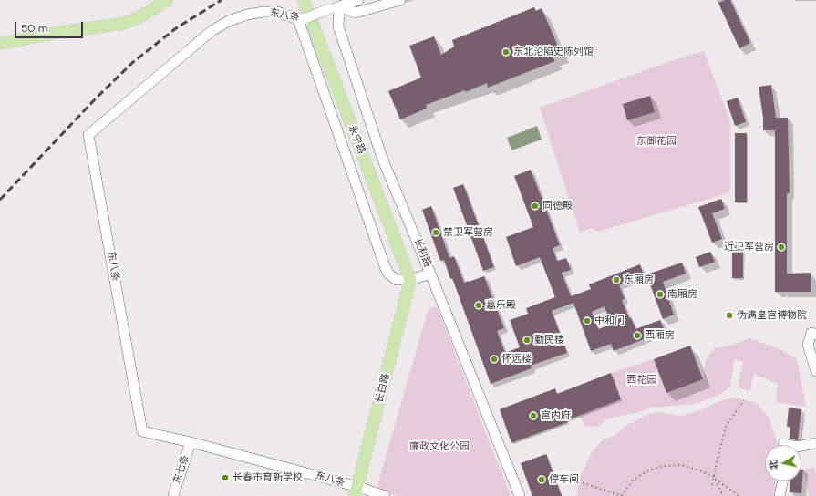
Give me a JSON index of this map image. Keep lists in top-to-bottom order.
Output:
{
  "streets": {
    "main road": ["永宁路", "长白路"],
    "street": ["东八条", "长利路", "东七条"]
  },
  "crossings": [
    ["东八条", "长利路"],
    ["东八条", "长白路"],
    ["东八条", "东七条"],
    ["永宁路", "长白路"]
  ],
  "parks": ["东御花园", "西花园", "廉政文化公园"],
  "places": [
    "东北沦陷史陈列馆",
    "同德殿",
    "禁卫军营房",
    "近卫军营房",
    "东厢房",
    "南厢房",
    "嘉乐殿",
    "伪满皇宫博物院",
    "中和门",
    "西厢房",
    "勤民楼",
    "怀远楼",
    "宫内府",
    "长春市育新学校",
    "停车间"
  ],
  "scale_bar": "50 m",
  "north": "left"
}
